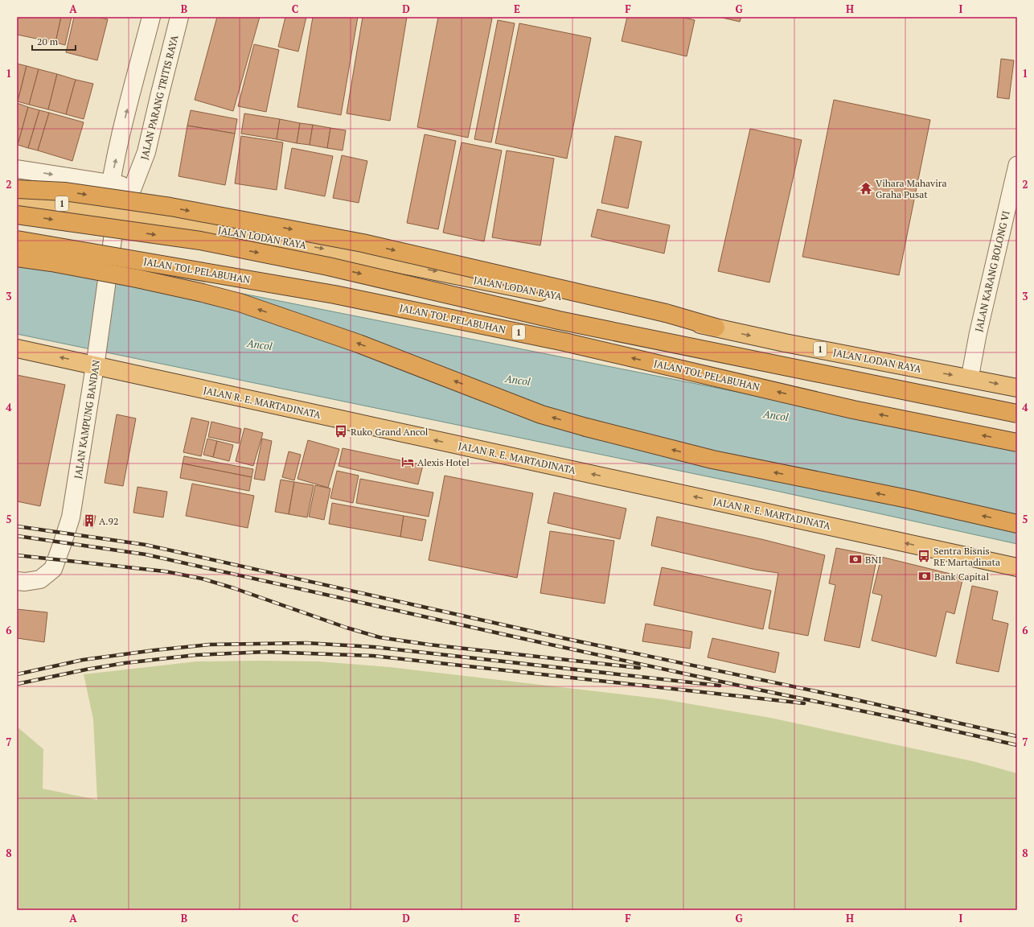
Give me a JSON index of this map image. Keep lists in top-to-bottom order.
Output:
{
  "streets": {
    "highway": [
      "1",
      "JALAN LODAN RAYA",
      "JALAN TOL PELABUHAN",
      "JALAN R. E. MARTADINATA"
    ],
    "street": ["JALAN PARANG TRITIS RAYA", "JALAN KARANG BOLONG VI", "JALAN KAMPUNG BANDAN"]
  },
  "crossings": [
    ["JALAN PARANG TRITIS RAYA", "JALAN LODAN RAYA"],
    ["JALAN PARANG TRITIS RAYA", "JALAN KAMPUNG BANDAN"],
    ["JALAN LODAN RAYA", "JALAN KARANG BOLONG VI"],
    ["JALAN LODAN RAYA", "JALAN KAMPUNG BANDAN"],
    ["JALAN R. E. MARTADINATA", "JALAN KAMPUNG BANDAN"]
  ],
  "water": ["Ancol"],
  "places": {
    "temple": ["Vihara Mahavira Graha Pusat"],
    "bus stop": ["Ruko Grand Ancol", "Sentra Bisnis RE Martadinata"],
    "hotel": ["Alexis Hotel"],
    "building": ["A.92"],
    "bank": ["BNI", "Bank Capital"]
  },
  "scale_bar": "20 m",
  "grid": {
    "columns": [
      "A",
      "B",
      "C",
      "D",
      "E",
      "F",
      "G",
      "H",
      "I"
    ],
    "rows": [
      "1",
      "2",
      "3",
      "4",
      "5",
      "6",
      "7",
      "8"
    ]
  }
}
